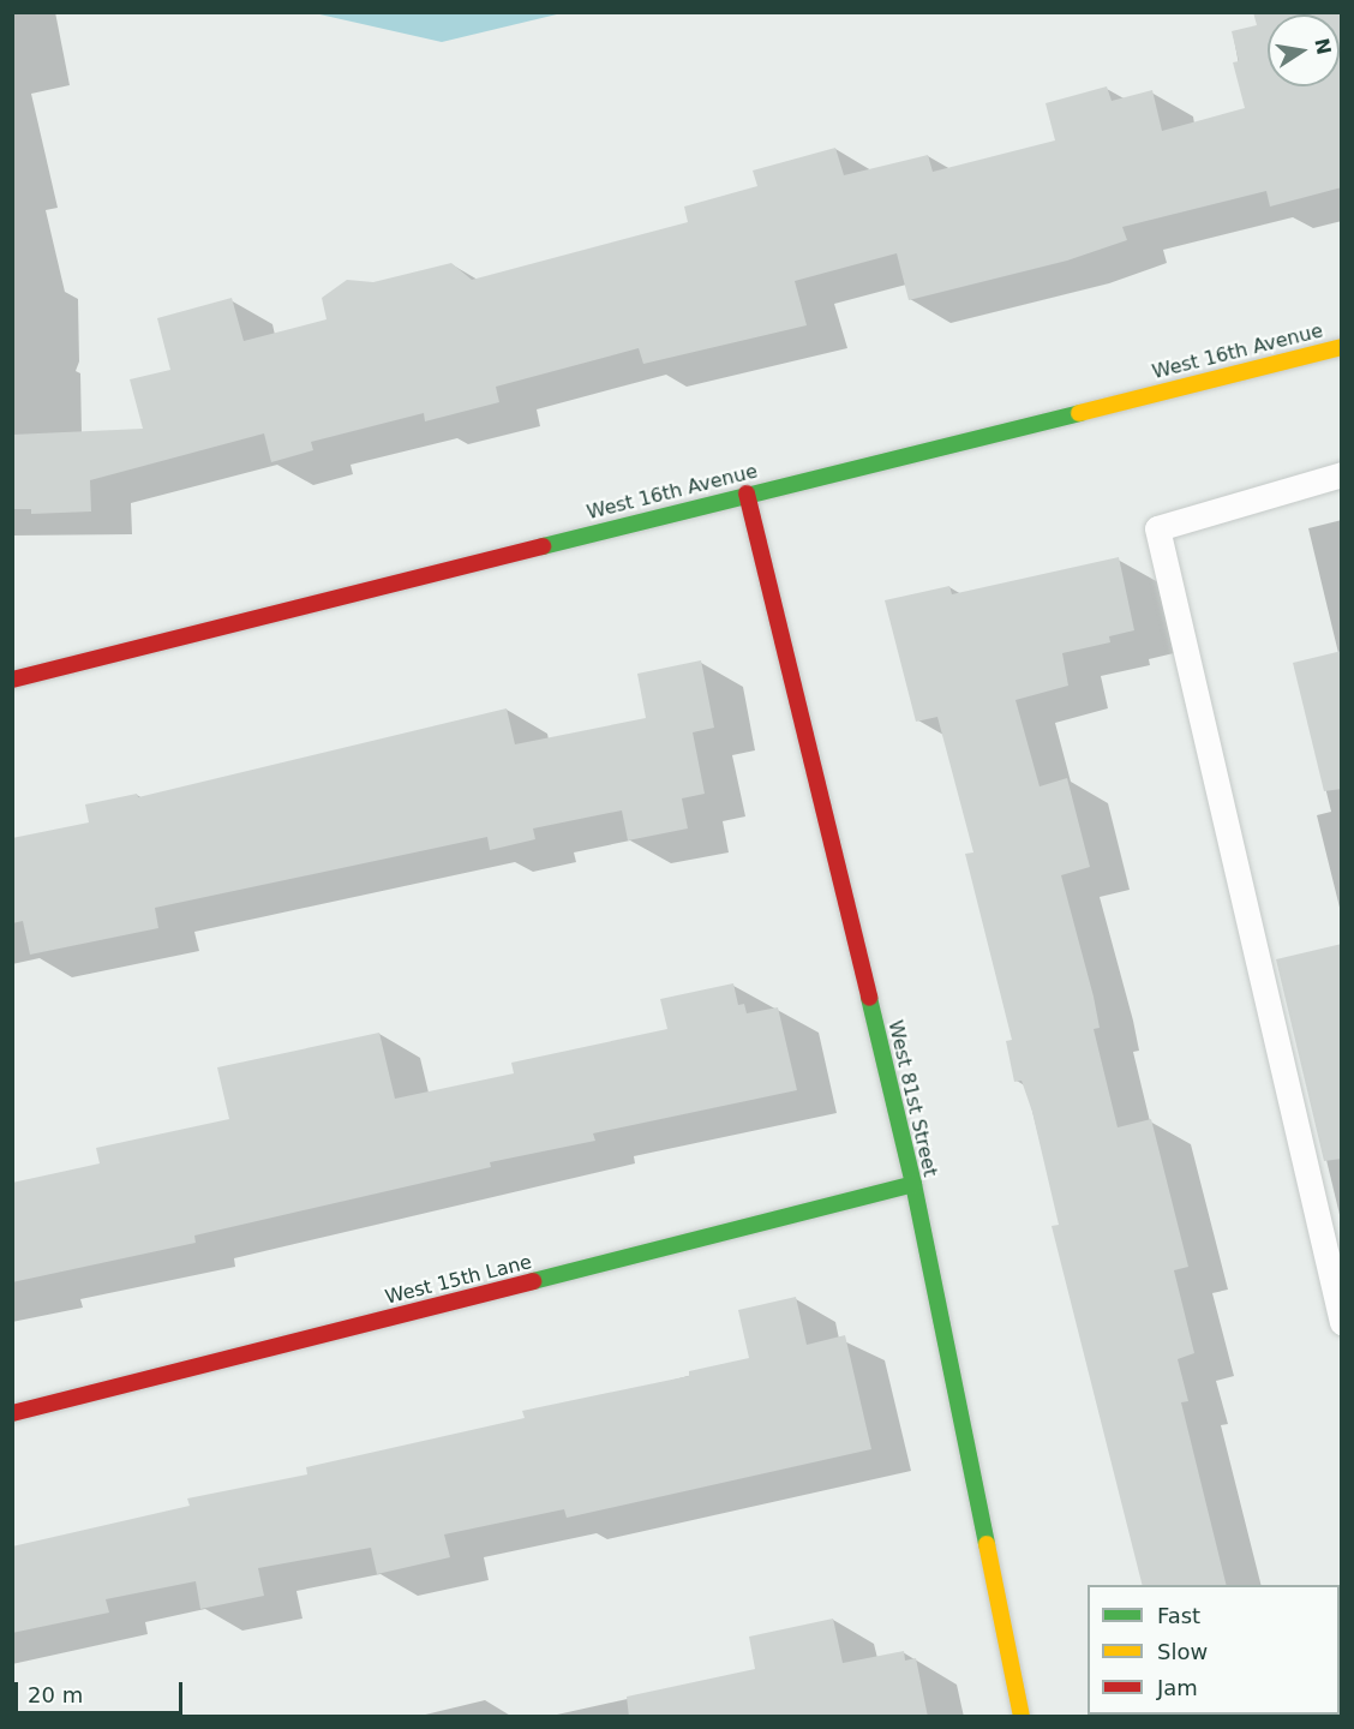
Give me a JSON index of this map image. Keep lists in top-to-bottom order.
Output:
{
  "streets": {
    "street": ["West 16th Avenue", "West 81st Street", "West 15th Lane"]
  },
  "crossings": [
    ["West 16th Avenue", "West 81st Street"],
    ["West 81st Street", "West 15th Lane"]
  ],
  "legend": ["Fast", "Slow", "Jam"],
  "scale_bar": "20 m",
  "north": "right"
}
